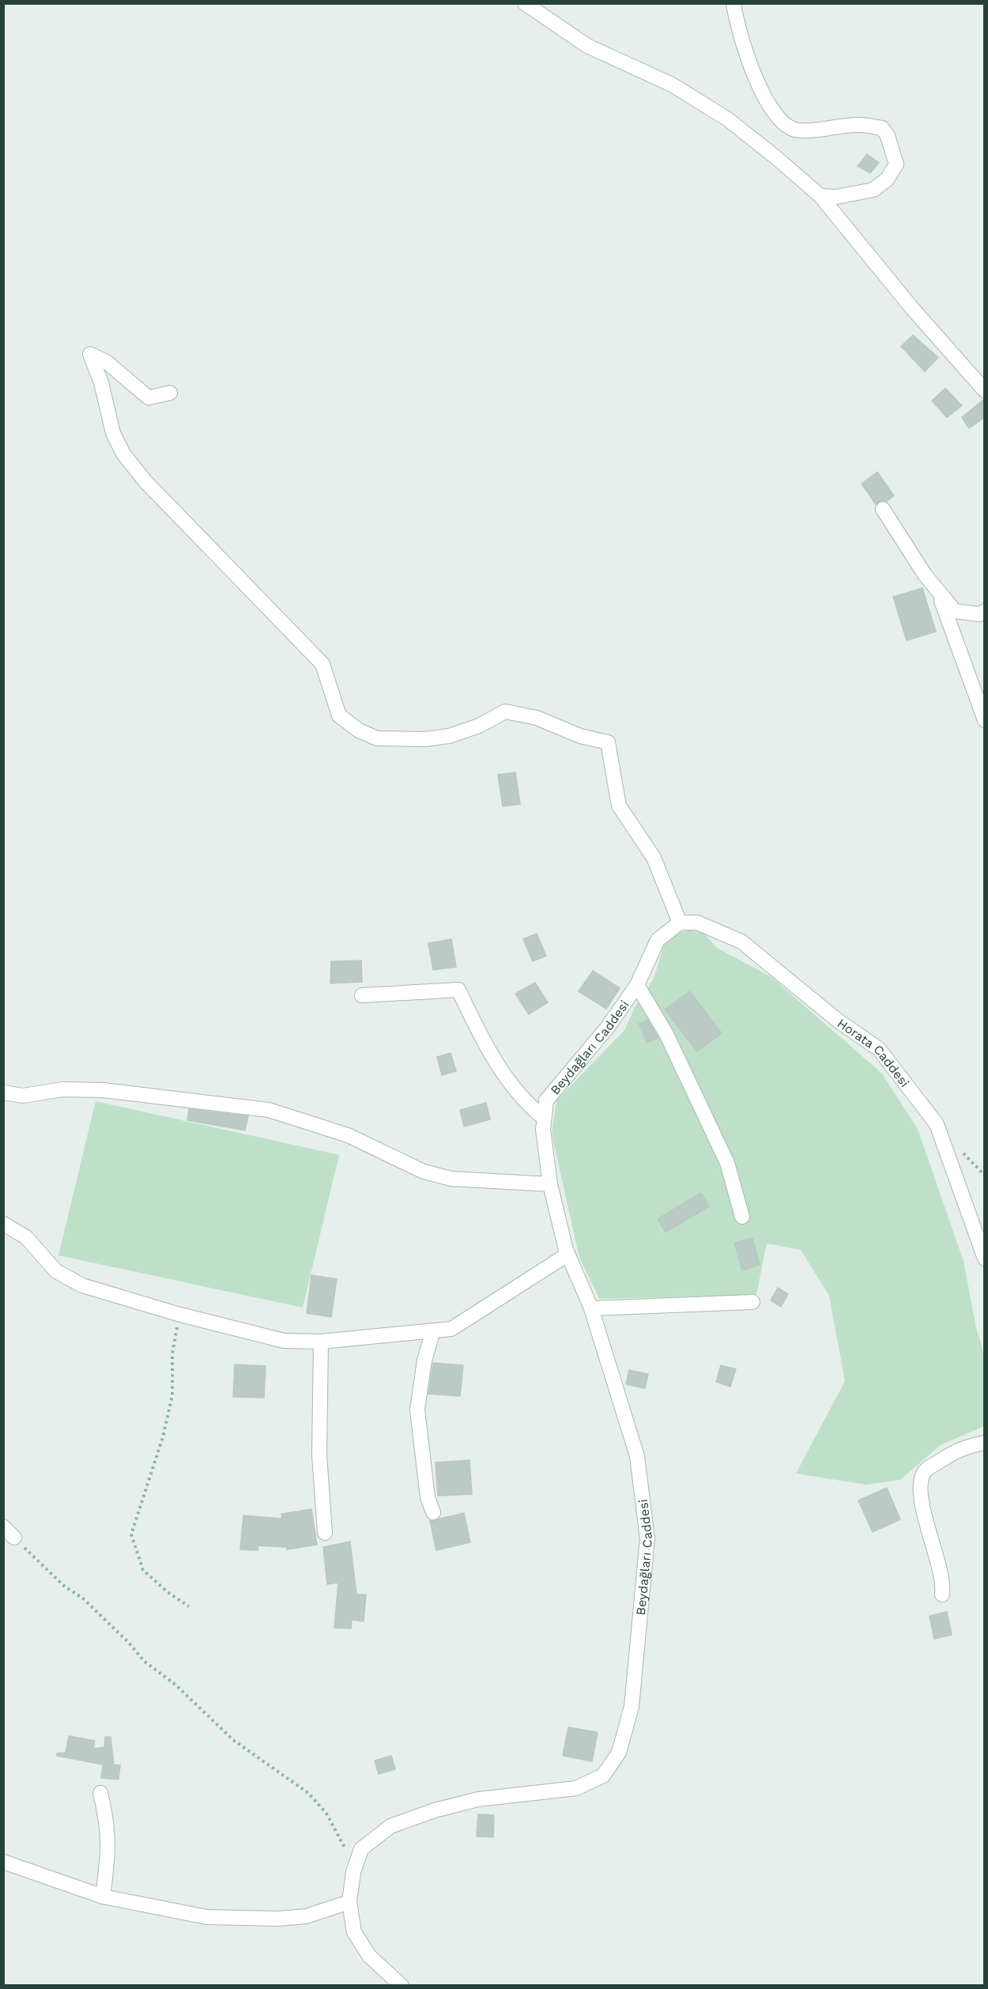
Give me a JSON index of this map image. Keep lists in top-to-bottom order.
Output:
{
  "streets": {
    "street": ["Beydağları Caddesi", "Horata Caddesi"]
  },
  "crossings": [
    ["Beydağları Caddesi", "Horata Caddesi"]
  ]
}
